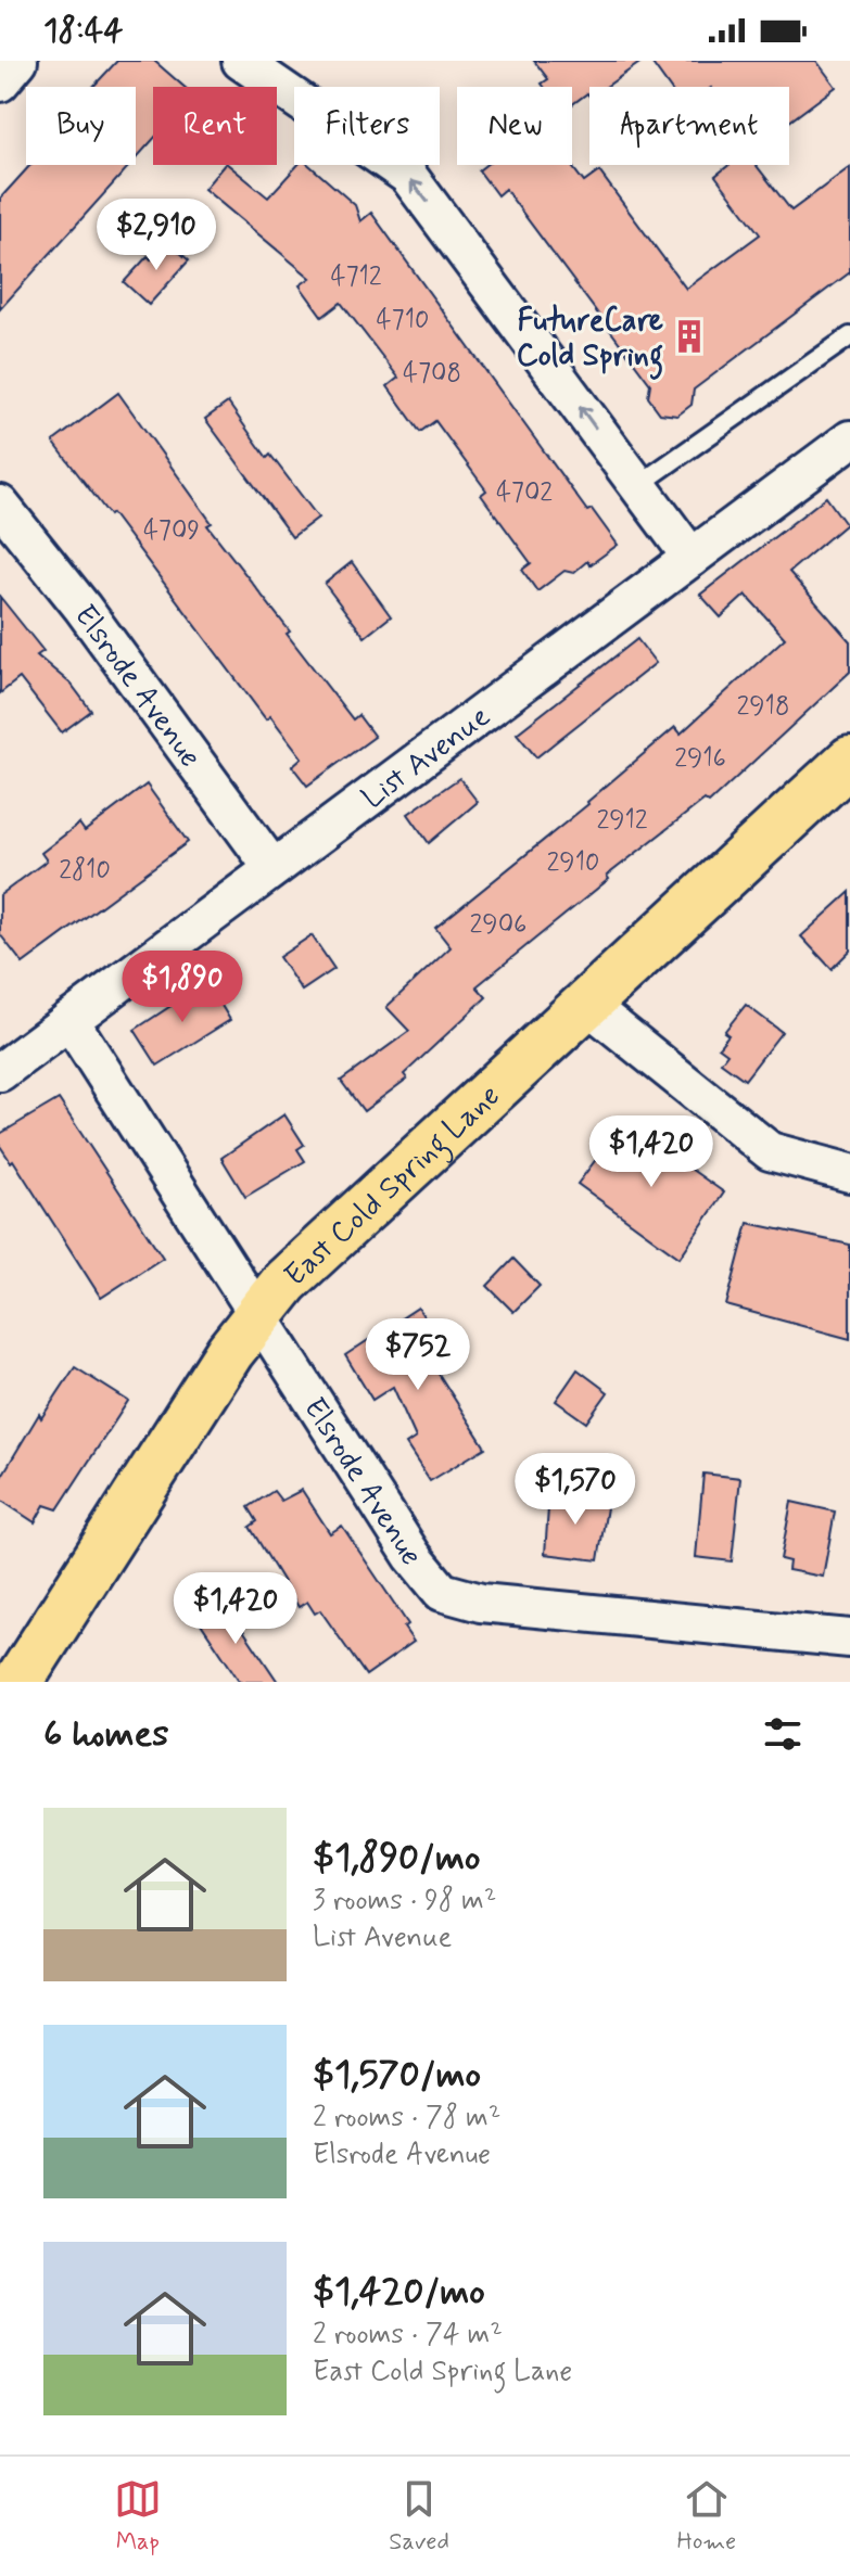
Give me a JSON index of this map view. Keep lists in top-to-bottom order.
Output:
{
  "streets": {
    "main road": ["East Cold Spring Lane"],
    "street": ["Elsrode Avenue", "List Avenue"]
  },
  "crossings": [
    ["Elsrode Avenue", "List Avenue"],
    ["Elsrode Avenue", "East Cold Spring Lane"]
  ],
  "places": {
    "building": ["FutureCare Cold Spring"]
  },
  "house_numbers": [
    "4712",
    "4710",
    "4708",
    "4702",
    "4709",
    "2918",
    "2916",
    "2912",
    "2910",
    "2810",
    "2906"
  ],
  "page": {
    "status": "18:44",
    "chip": [
      "Buy",
      "Rent",
      "Filters",
      "New",
      "Apartment"
    ],
    "price": [
      "$2,910",
      "$1,890",
      "$1,420",
      "$752",
      "$1,570",
      "$1,420"
    ],
    "heading": "6 homes",
    "list": [
      {
        "name": "$1,890/mo",
        "note": "3 rooms · 98 m² · List Avenue"
      },
      {
        "name": "$1,570/mo",
        "note": "2 rooms · 78 m² · Elsrode Avenue"
      },
      {
        "name": "$1,420/mo",
        "note": "2 rooms · 74 m² · East Cold Spring Lane"
      }
    ],
    "tabs": ["Map", "Saved", "Home"]
  }
}
